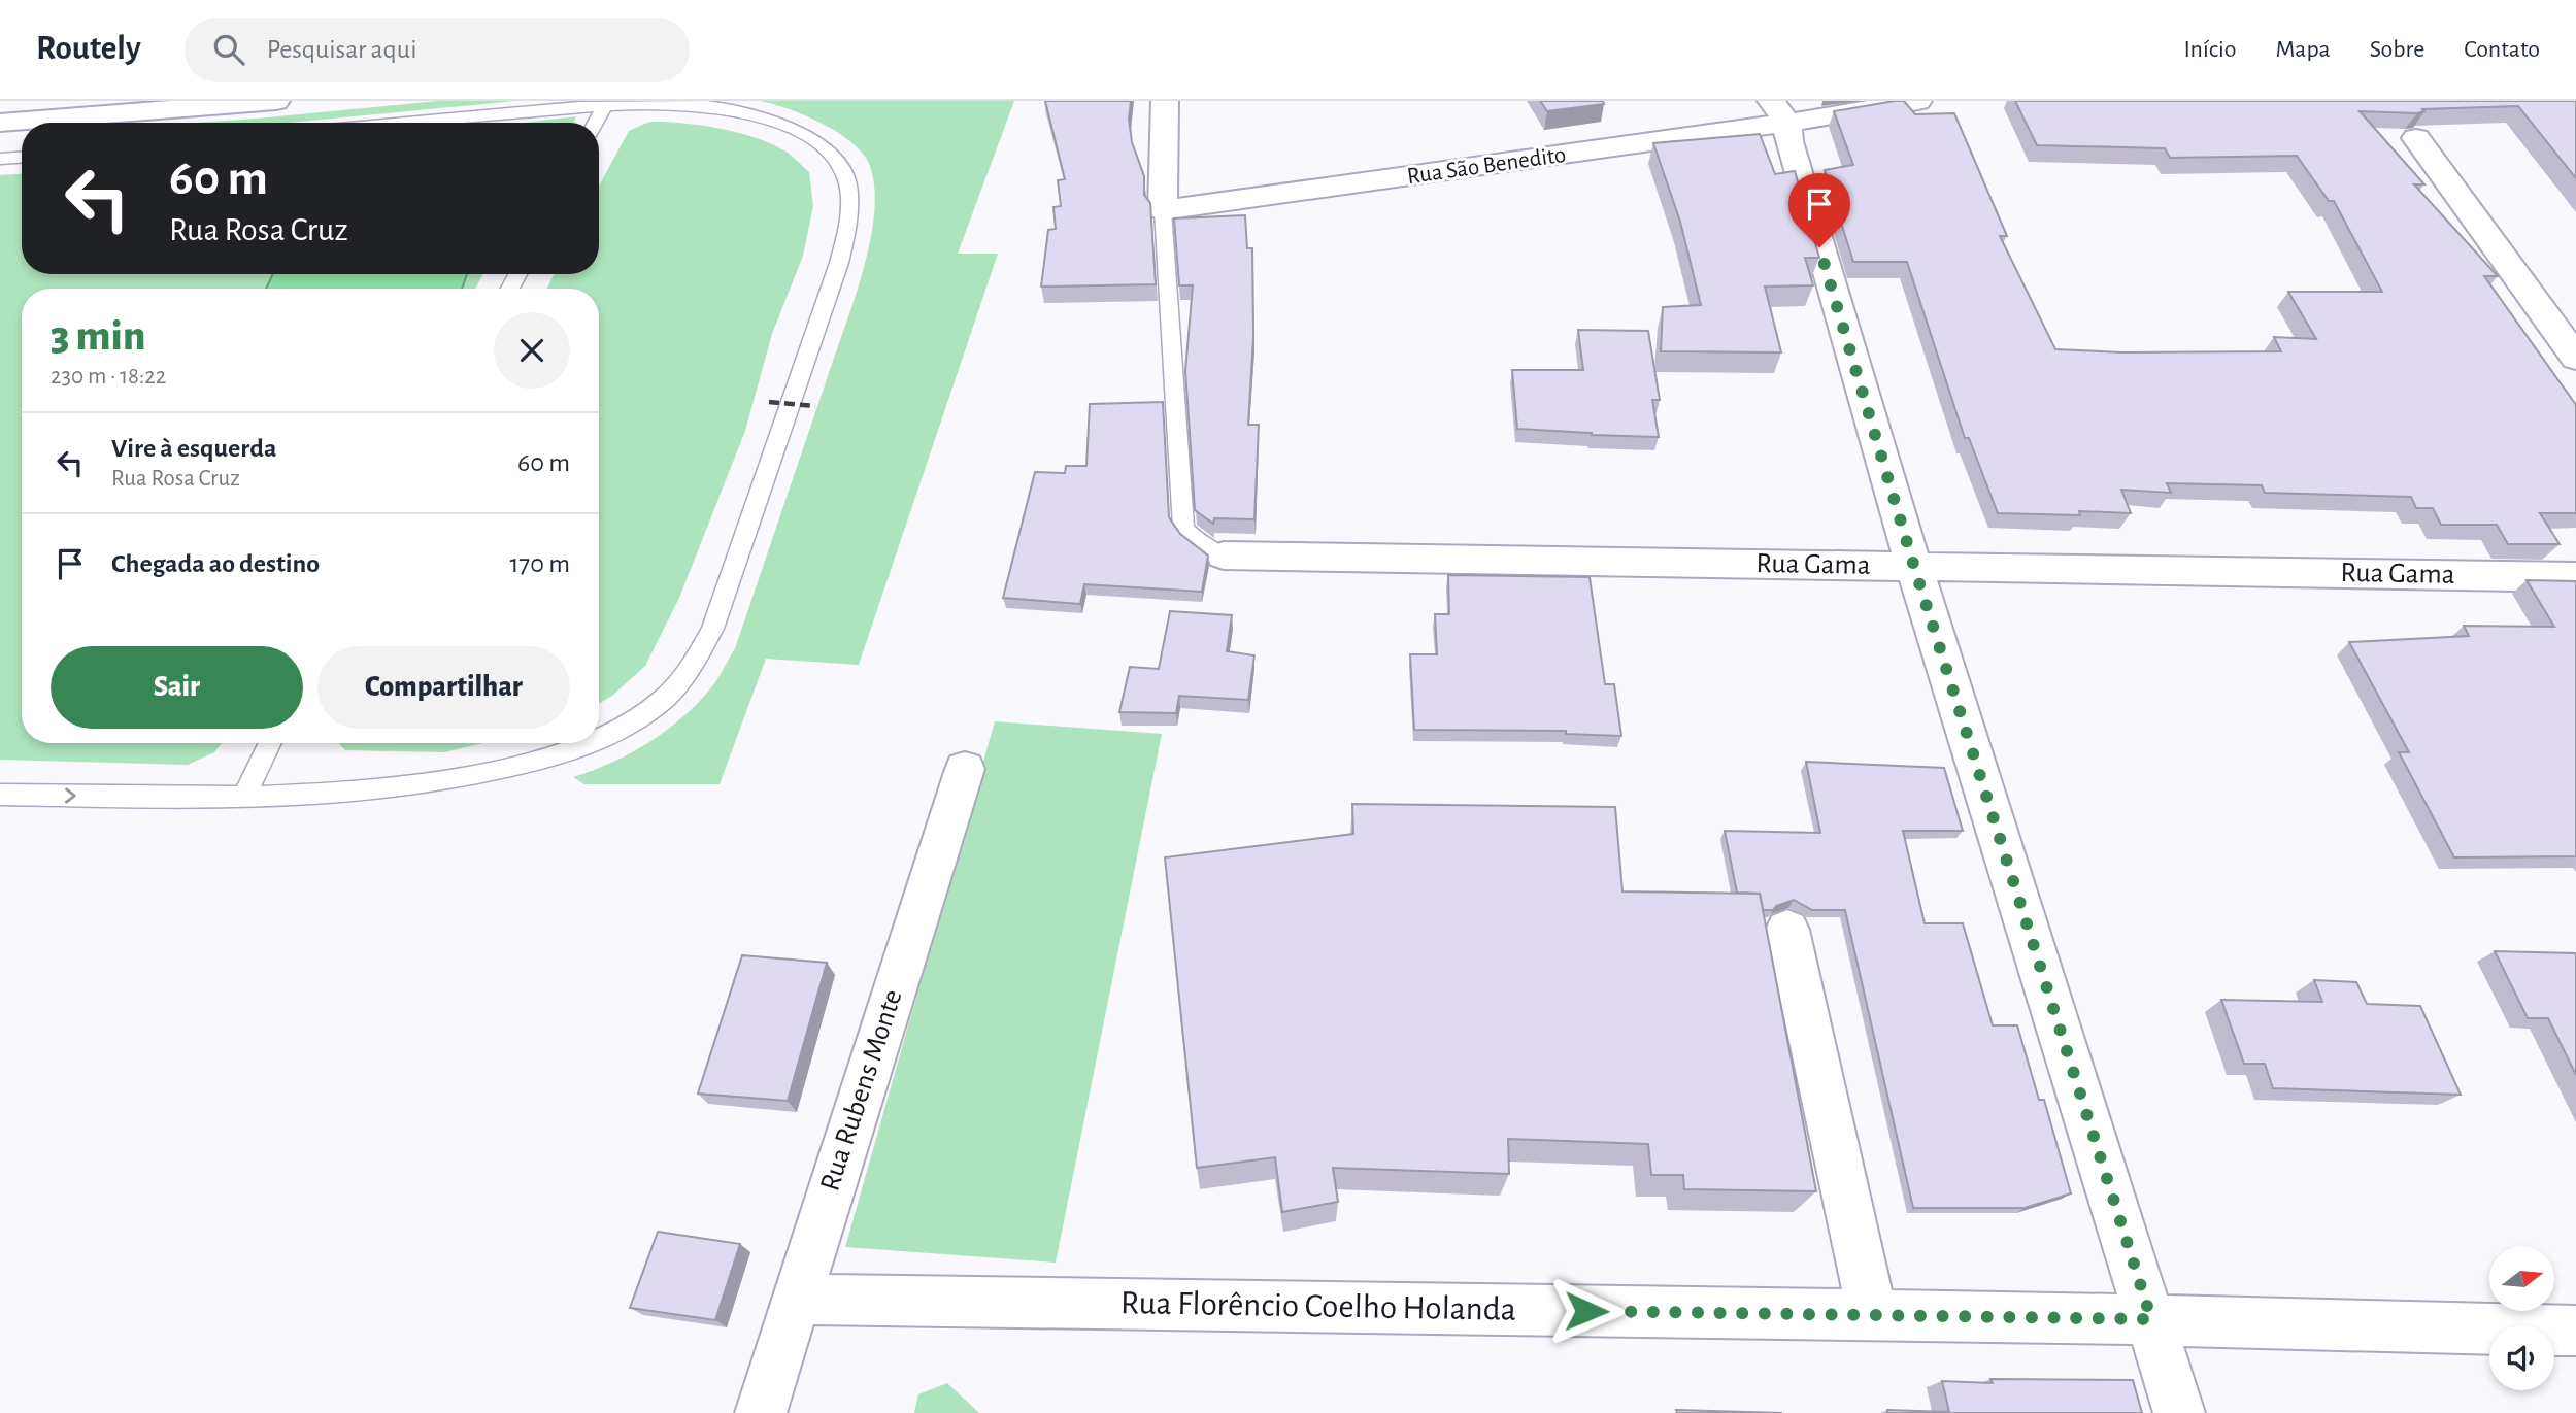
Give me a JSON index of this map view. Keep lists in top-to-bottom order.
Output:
{
  "streets": {
    "street": [
      "Rua São Benedito",
      "Rua Gama",
      "Rua Rubens Monte",
      "Rua Florêncio Coelho Holanda"
    ]
  },
  "crossings": [
    ["Rua Rubens Monte", "Rua Florêncio Coelho Holanda"]
  ],
  "north": "right",
  "page": {
    "header": "Routely",
    "search": "Pesquisar aqui",
    "nav": [
      "Início",
      "Mapa",
      "Sobre",
      "Contato"
    ],
    "turn": ["60 m", "Rua Rosa Cruz"],
    "heading": ["3 min", "230 m · 18:22"],
    "list": [
      {
        "name": "Vire à esquerda",
        "note": "Rua Rosa Cruz",
        "value": "60 m"
      },
      {
        "name": "Chegada ao destino",
        "value": "170 m"
      }
    ],
    "buttons": ["Sair", "Compartilhar"]
  }
}
